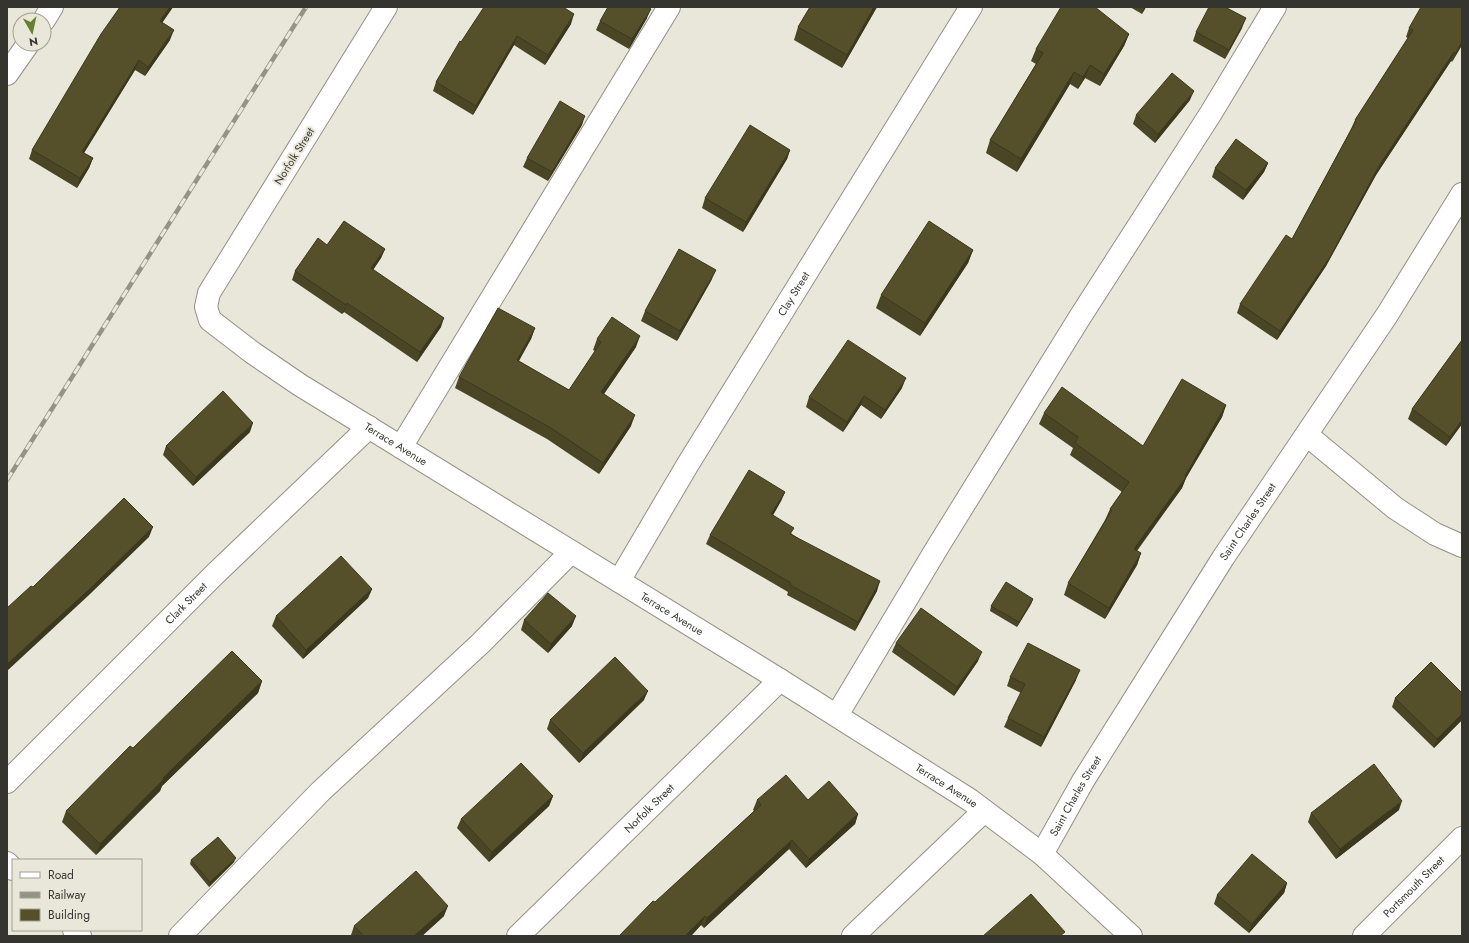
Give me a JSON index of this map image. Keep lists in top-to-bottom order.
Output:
{
  "streets": {
    "street": [
      "Norfolk Street",
      "Clay Street",
      "Terrace Avenue",
      "Saint Charles Street",
      "Clark Street",
      "Portsmouth Street"
    ]
  },
  "crossings": [
    ["Norfolk Street", "Terrace Avenue"],
    ["Clay Street", "Terrace Avenue"],
    ["Terrace Avenue", "Saint Charles Street"],
    ["Terrace Avenue", "Clark Street"]
  ],
  "legend": ["Road", "Railway", "Building"],
  "north": "bottom"
}
